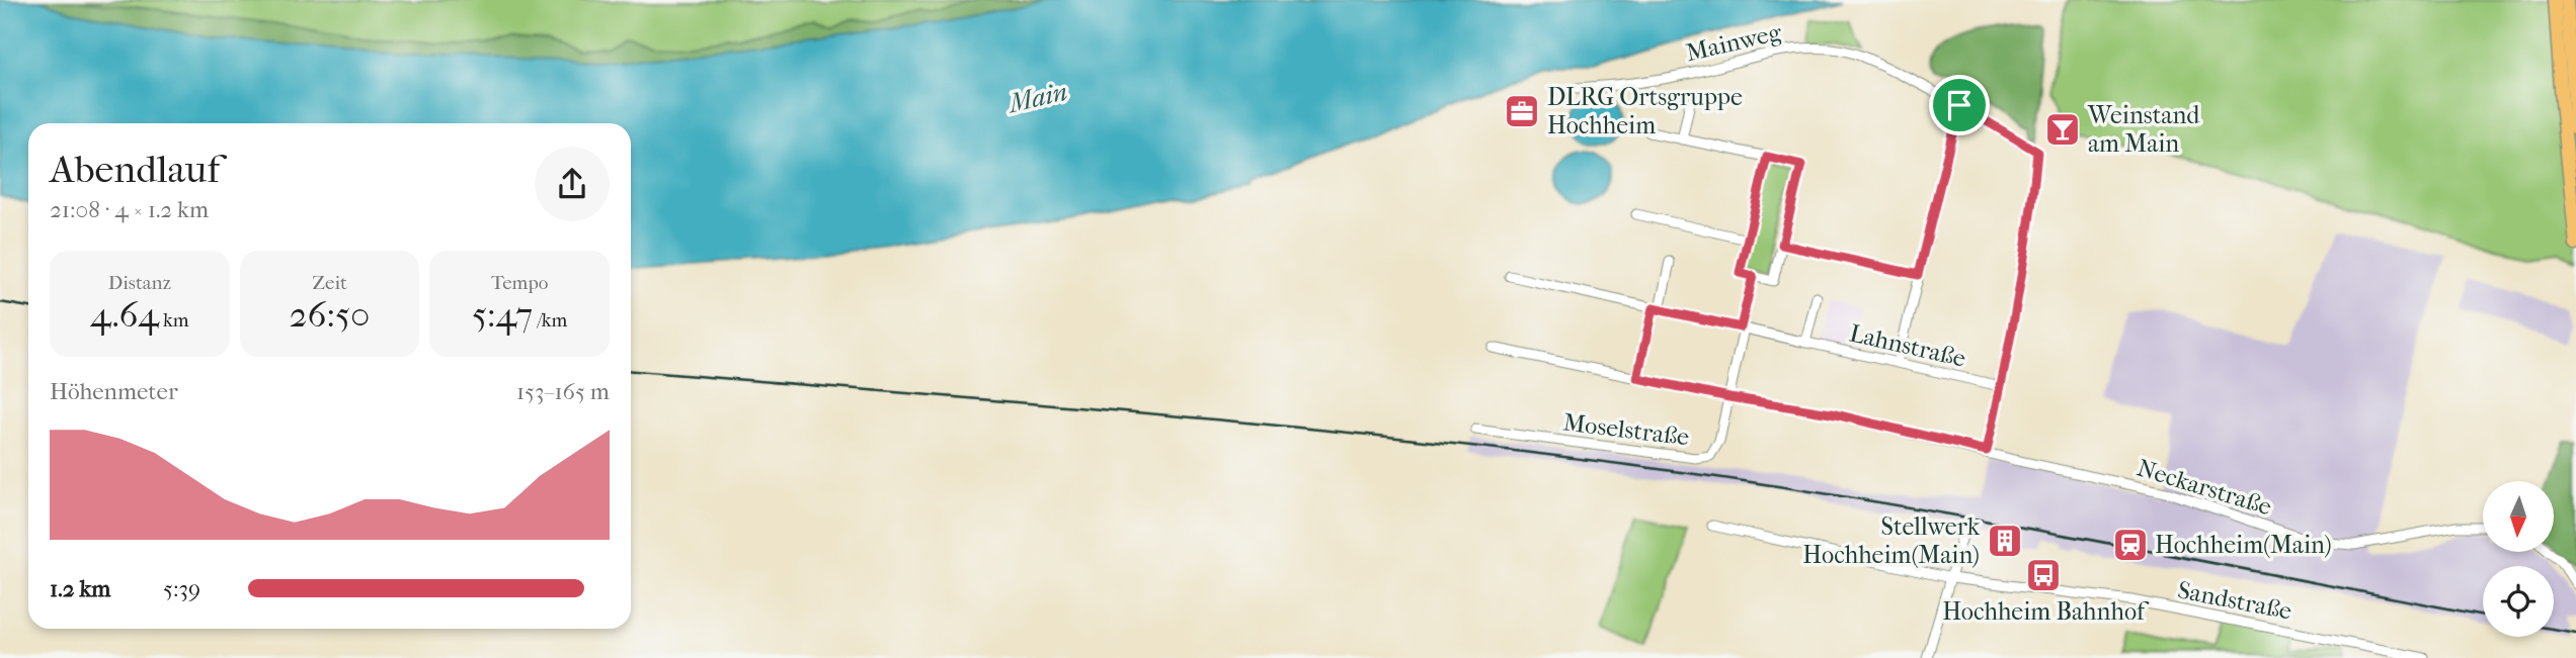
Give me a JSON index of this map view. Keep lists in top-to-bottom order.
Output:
{
  "streets": {
    "street": [
      "Mainweg",
      "Lahnstraße",
      "Moselstraße",
      "Neckarstraße",
      "Sandstraße"
    ]
  },
  "crossings": [
    ["Mainweg", "Lahnstraße"],
    ["Mainweg", "Neckarstraße"],
    ["Lahnstraße", "Moselstraße"],
    ["Moselstraße", "Neckarstraße"]
  ],
  "water": ["Main"],
  "places": {
    "office": ["DLRG Ortsgruppe Hochheim"],
    "bar": ["Weinstand am Main"],
    "building": ["Stellwerk Hochheim(Main)"],
    "station": ["Hochheim(Main)"],
    "bus stop": ["Hochheim Bahnhof"]
  },
  "north": "bottom",
  "page": {
    "heading": ["Abendlauf", "21:08 · 4 × 1.2 km"],
    "stats": [
      ["Distanz", "4.64 km"],
      ["Zeit", "26:50"],
      ["Tempo", "5:47 /km"]
    ],
    "chart": ["Höhenmeter", "153–165 m"],
    "list": [
      {
        "name": "1.2 km",
        "note": "5:39"
      }
    ]
  }
}
